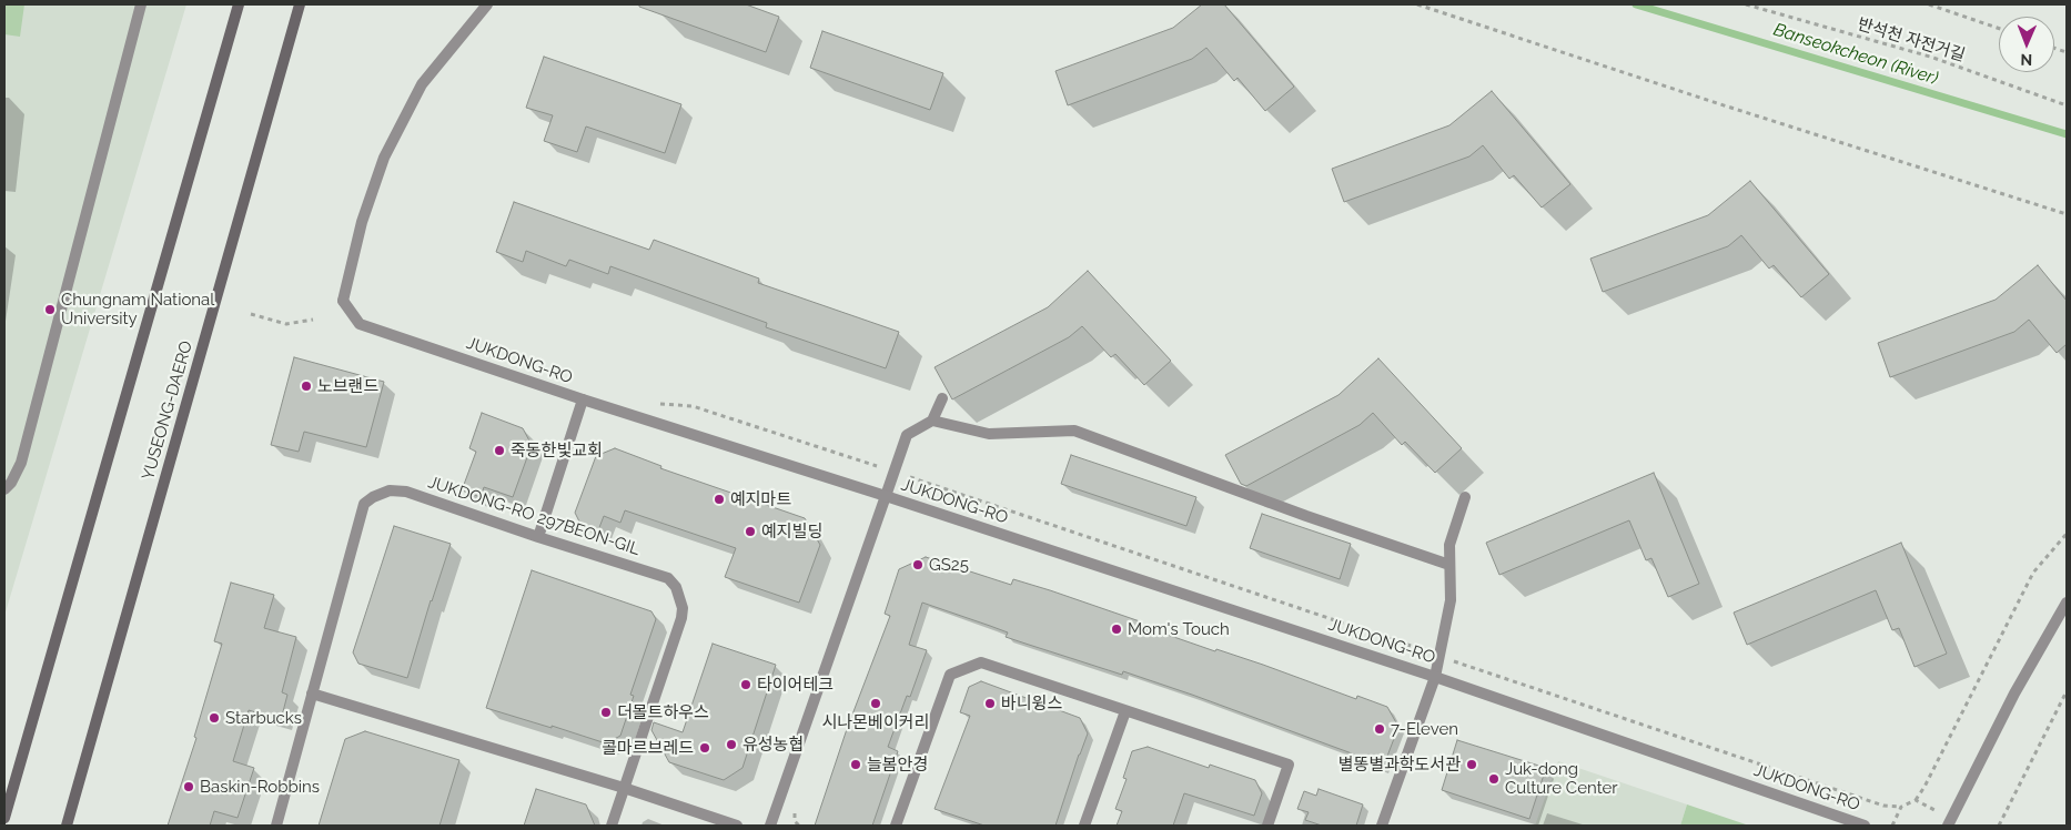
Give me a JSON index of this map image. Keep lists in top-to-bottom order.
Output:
{
  "streets": {
    "main road": ["YUSEONG-DAERO"],
    "street": ["JUKDONG-RO", "JUKDONG-RO 297BEON-GIL"],
    "path": ["반석천 자전거길"]
  },
  "water": ["Banseokcheon (River)"],
  "places": [
    "Chungnam National University",
    "노브랜드",
    "죽동한빛교회",
    "예지마트",
    "예지빌딩",
    "GS25",
    "Mom's Touch",
    "타이어테크",
    "시나몬베이커리",
    "바니윙스",
    "더몰트하우스",
    "Starbucks",
    "7-Eleven",
    "유성농협",
    "콜마르브레드",
    "늘봄안경",
    "별똥별과학도서관",
    "Juk-dong Culture Center",
    "Baskin-Robbins"
  ],
  "north": "bottom"
}
